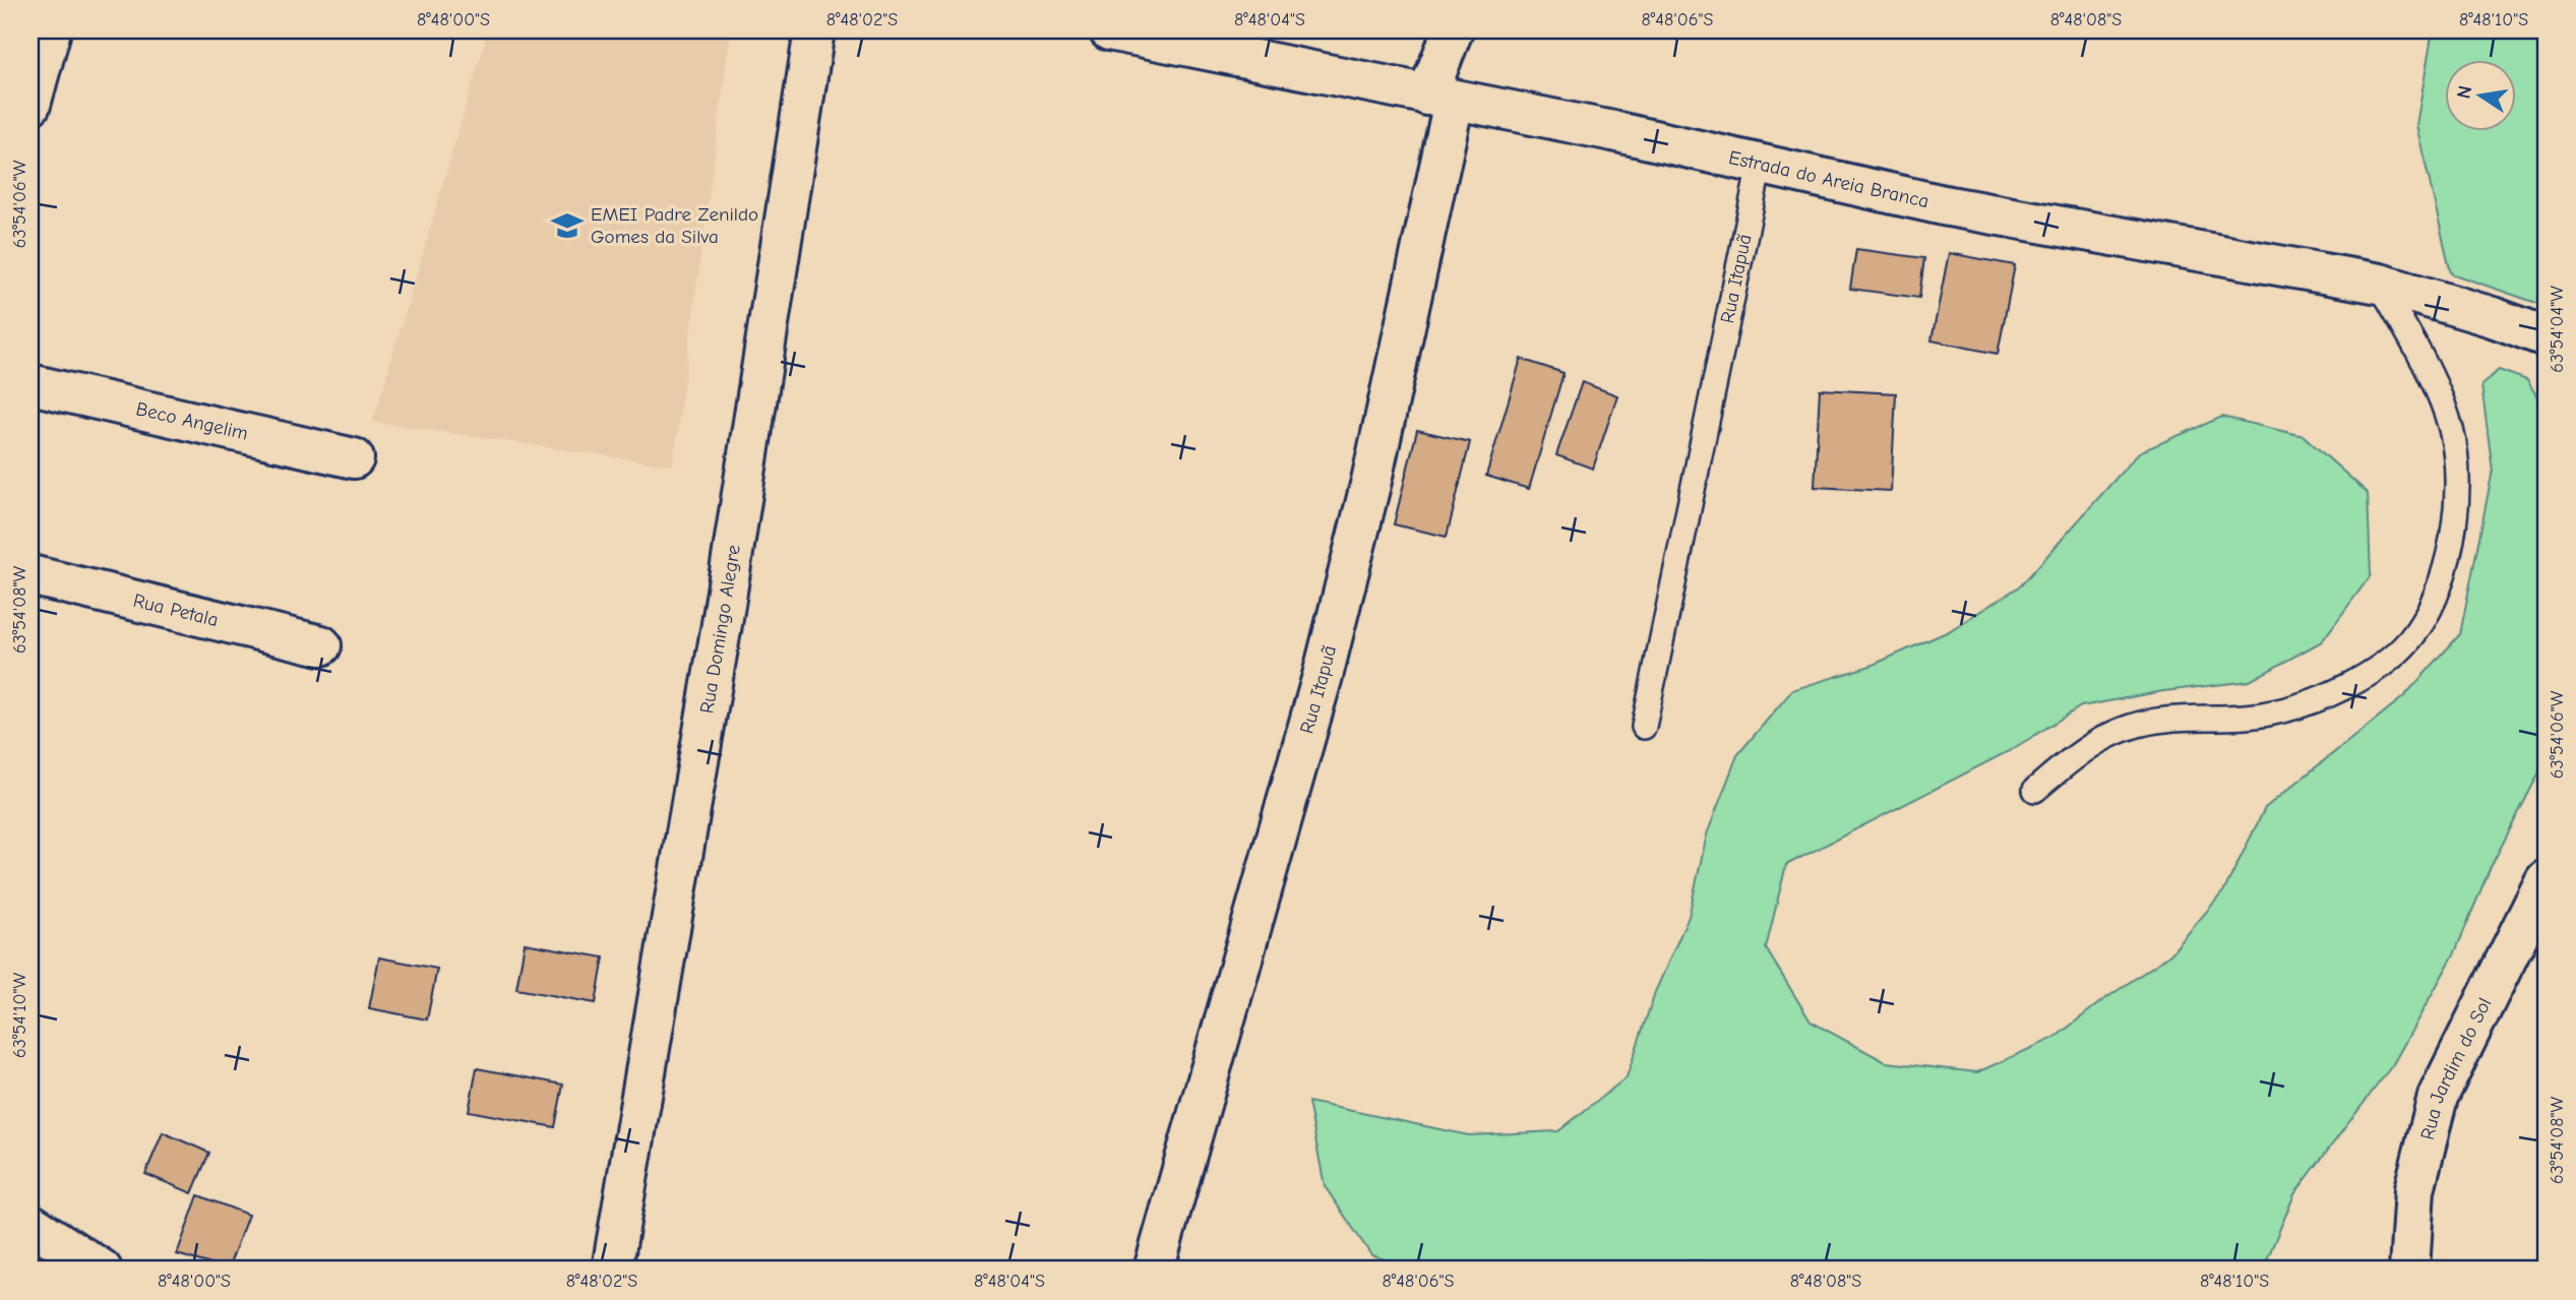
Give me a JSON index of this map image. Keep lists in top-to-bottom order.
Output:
{
  "streets": {
    "street": [
      "Estrada do Areia Branca",
      "Rua Itapuã",
      "Beco Angelim",
      "Rua Petala",
      "Rua Domingo Alegre",
      "Rua Jardim do Sol"
    ]
  },
  "crossings": [
    ["Estrada do Areia Branca", "Rua Itapuã"]
  ],
  "places": {
    "school or university": ["EMEI Padre Zenildo Gomes da Silva"]
  },
  "north": "left",
  "coordinates": [
    "8°48'00\"S",
    "8°48'02\"S",
    "8°48'04\"S",
    "8°48'06\"S",
    "8°48'08\"S",
    "8°48'10\"S",
    "63°54'06\"W",
    "63°54'04\"W",
    "63°54'08\"W",
    "63°54'10\"W"
  ]
}
